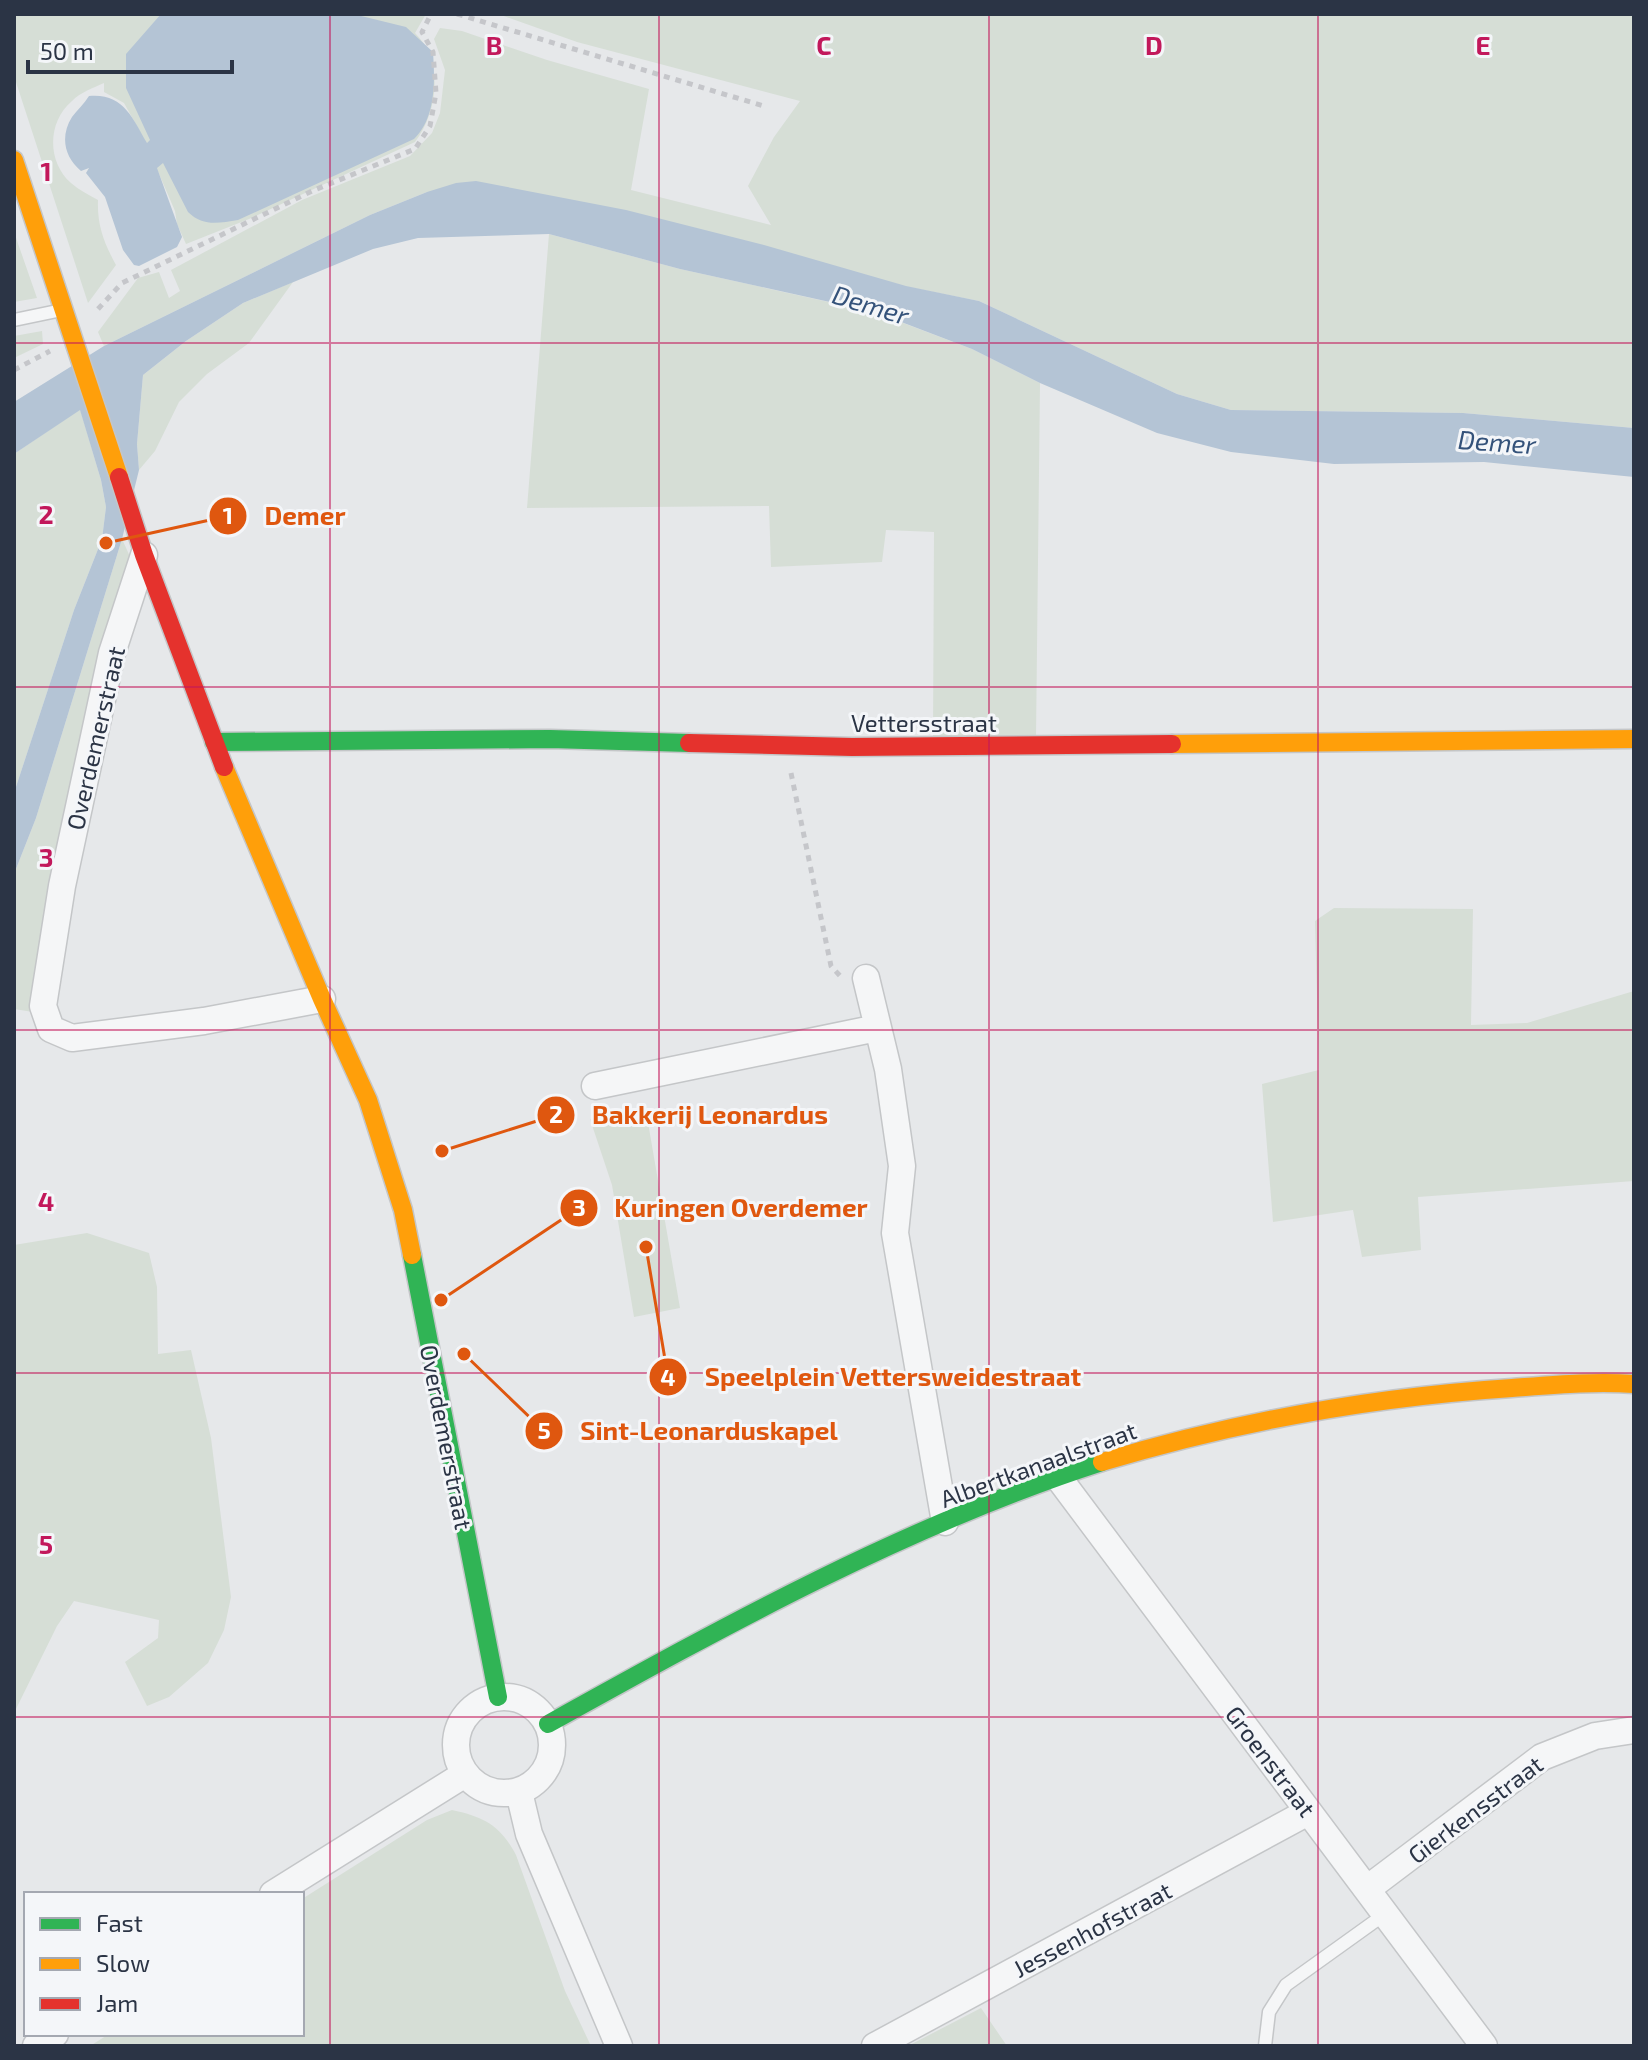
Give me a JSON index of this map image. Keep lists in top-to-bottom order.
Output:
{
  "streets": {
    "street": [
      "Vettersstraat",
      "Overdemerstraat",
      "Albertkanaalstraat",
      "Groenstraat",
      "Gierkensstraat",
      "Jessenhofstraat"
    ]
  },
  "crossings": [
    ["Vettersstraat", "Overdemerstraat"],
    ["Overdemerstraat", "Albertkanaalstraat"],
    ["Albertkanaalstraat", "Groenstraat"],
    ["Groenstraat", "Gierkensstraat"],
    ["Groenstraat", "Jessenhofstraat"]
  ],
  "water": ["Demer"],
  "places": [
    "Demer",
    "Bakkerij Leonardus",
    "Speelplein Vettersweidestraat",
    "Kuringen Overdemer",
    "Sint-Leonarduskapel"
  ],
  "legend": ["Fast", "Slow", "Jam"],
  "scale_bar": "50 m",
  "grid": {
    "columns": [
      "B",
      "C",
      "D",
      "E"
    ],
    "rows": [
      "1",
      "2",
      "3",
      "4",
      "5"
    ]
  }
}
